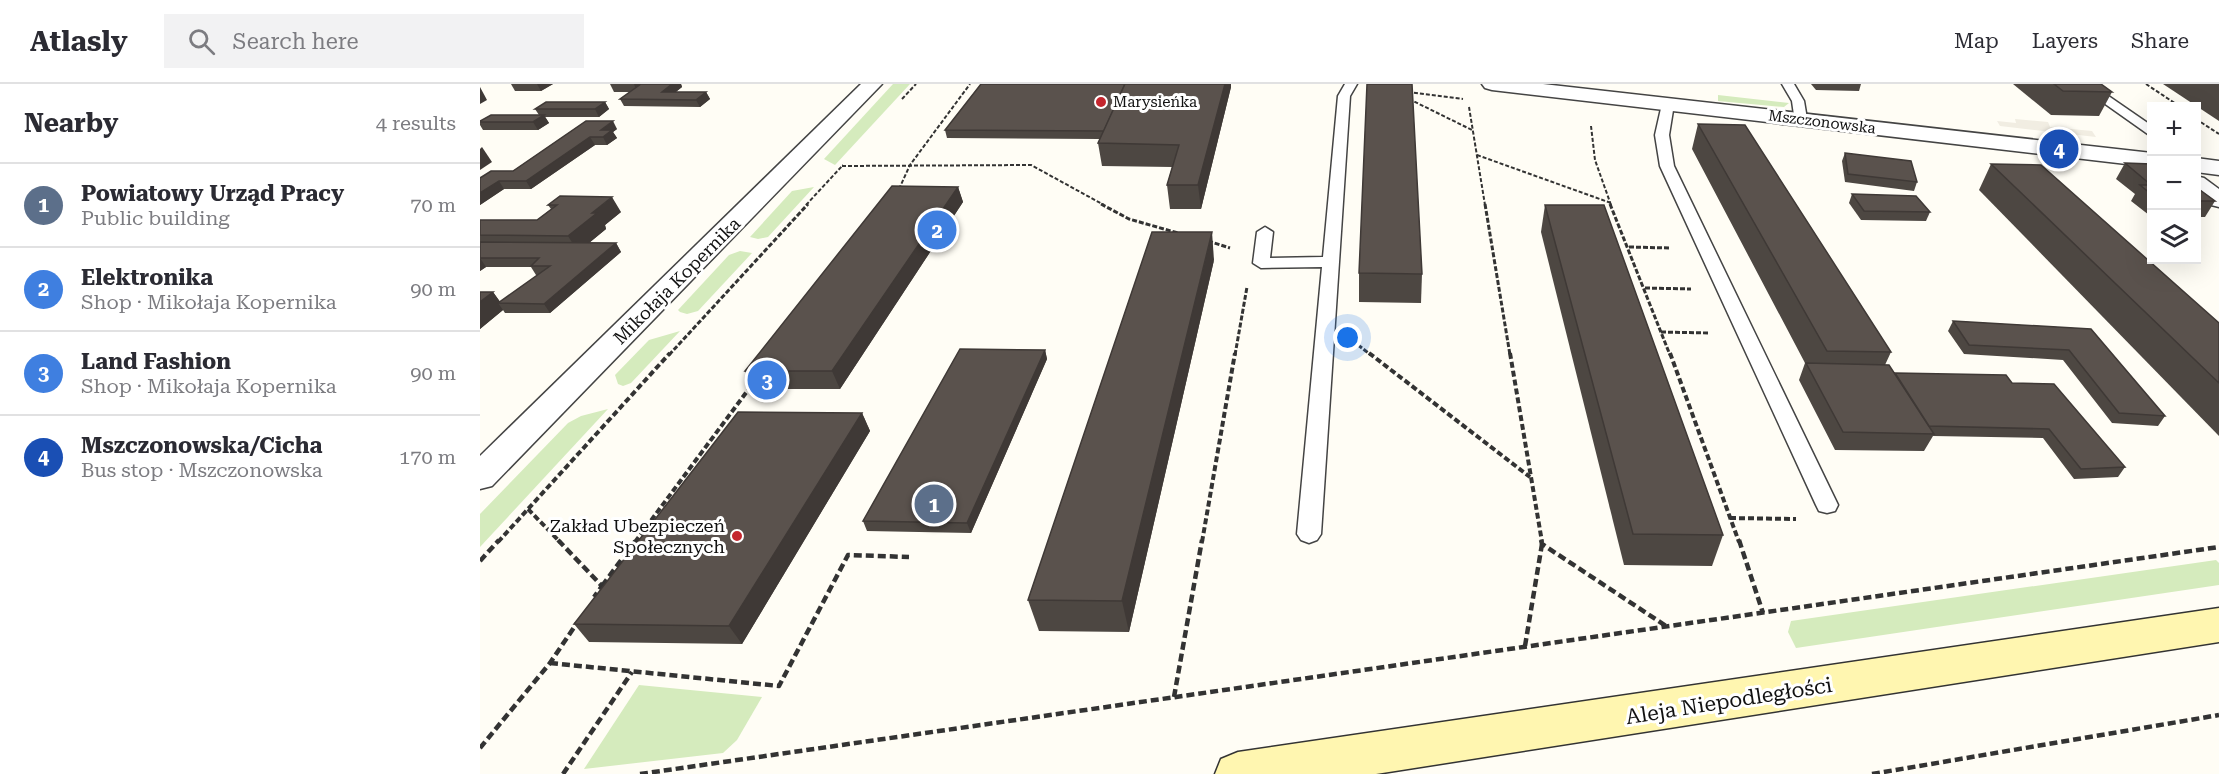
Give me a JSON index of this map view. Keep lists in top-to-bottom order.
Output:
{
  "streets": {
    "main road": ["Aleja Niepodległości"],
    "street": ["Mszczonowska", "Mikołaja Kopernika"]
  },
  "places": ["Marysieńka", "Zakład Ubezpieczeń Społecznych"],
  "page": {
    "header": "Atlasly",
    "search": "Search here",
    "nav": ["Map", "Layers", "Share"],
    "heading": ["Nearby", "4 results"],
    "map_buttons": ["+", "−"],
    "pins": [
      "4",
      "2",
      "3",
      "1"
    ],
    "list": [
      {
        "mark": "1",
        "name": "Powiatowy Urząd Pracy",
        "note": "Public building",
        "value": "70 m"
      },
      {
        "mark": "2",
        "name": "Elektronika",
        "note": "Shop · Mikołaja Kopernika",
        "value": "90 m"
      },
      {
        "mark": "3",
        "name": "Land Fashion",
        "note": "Shop · Mikołaja Kopernika",
        "value": "90 m"
      },
      {
        "mark": "4",
        "name": "Mszczonowska/Cicha",
        "note": "Bus stop · Mszczonowska",
        "value": "170 m"
      }
    ]
  }
}
